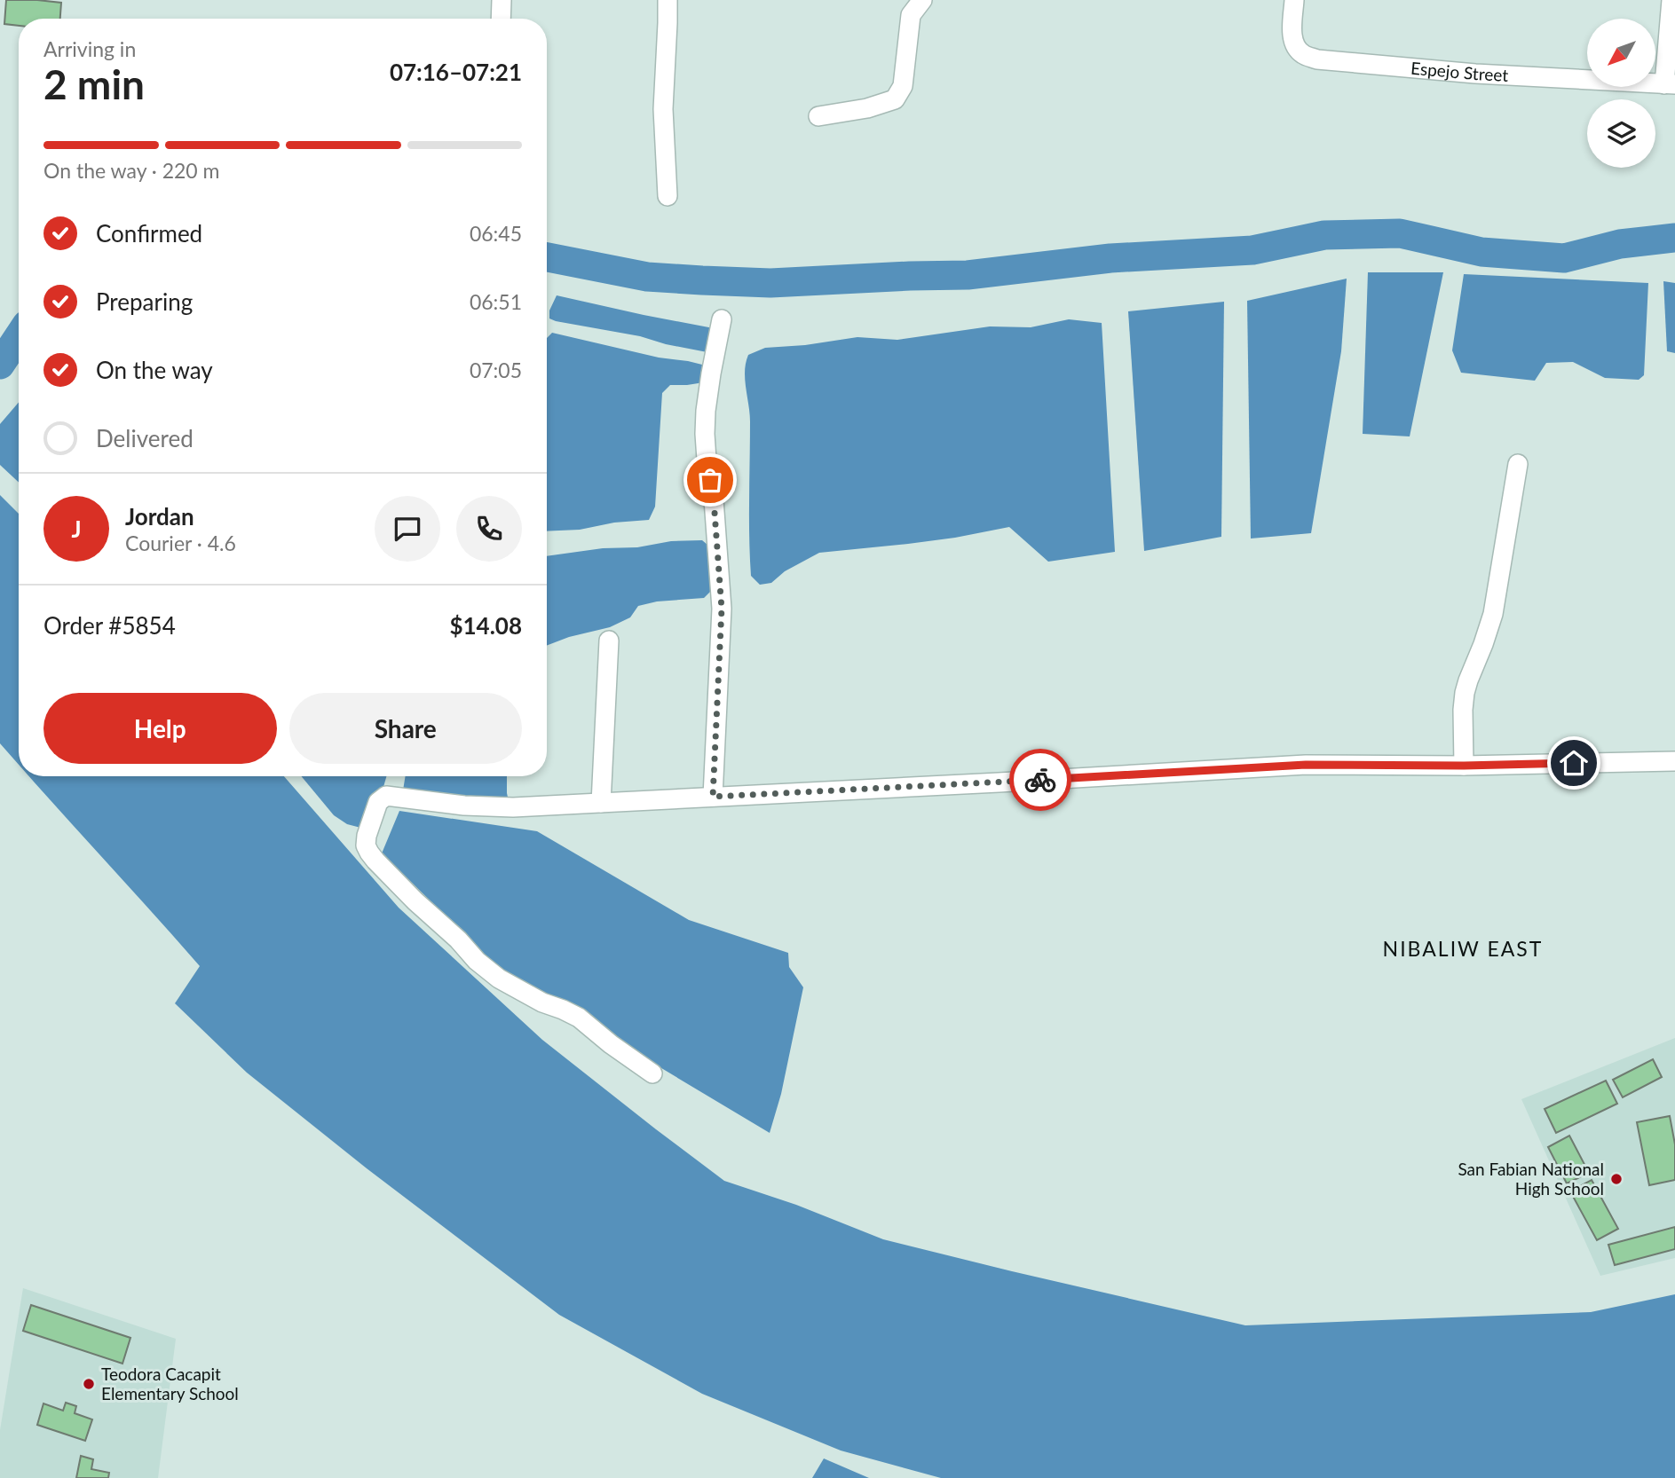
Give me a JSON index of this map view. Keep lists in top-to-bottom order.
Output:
{
  "streets": {
    "street": ["Espejo Street"]
  },
  "districts": ["NIBALIW EAST"],
  "places": ["San Fabian National High School", "Teodora Cacapit Elementary School"],
  "north": "bottom left",
  "page": {
    "heading": ["2 min", "Arriving in", "07:16–07:21"],
    "panel": [
      "Jordan",
      "Courier · 4.6",
      "Order #5854",
      "$14.08"
    ],
    "bar": "On the way · 220 m",
    "list": [
      ["Confirmed", "06:45"],
      ["Preparing", "06:51"],
      ["On the way", "07:05"],
      "Delivered"
    ],
    "round": "J",
    "buttons": ["Help", "Share"]
  }
}
